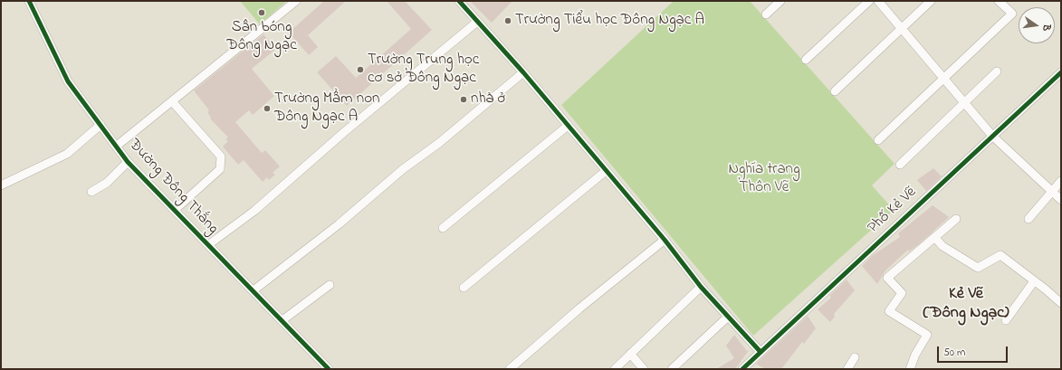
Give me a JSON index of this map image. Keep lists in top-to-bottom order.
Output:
{
  "streets": {
    "street": ["Đường Đông Thắng", "Phố Kẻ Vẽ"]
  },
  "districts": ["Kẻ Vẽ (Đông Ngạc)"],
  "parks": ["Nghĩa trang Thôn Vẽ"],
  "places": [
    "Sân bóng Đông Ngạc",
    "Trường Tiểu học Đông Ngạc A",
    "Trường Trung học cơ sở Đông Ngạc",
    "nhà ở",
    "Trường Mầm non Đông Ngạc A"
  ],
  "scale_bar": "50 m",
  "north": "right"
}
